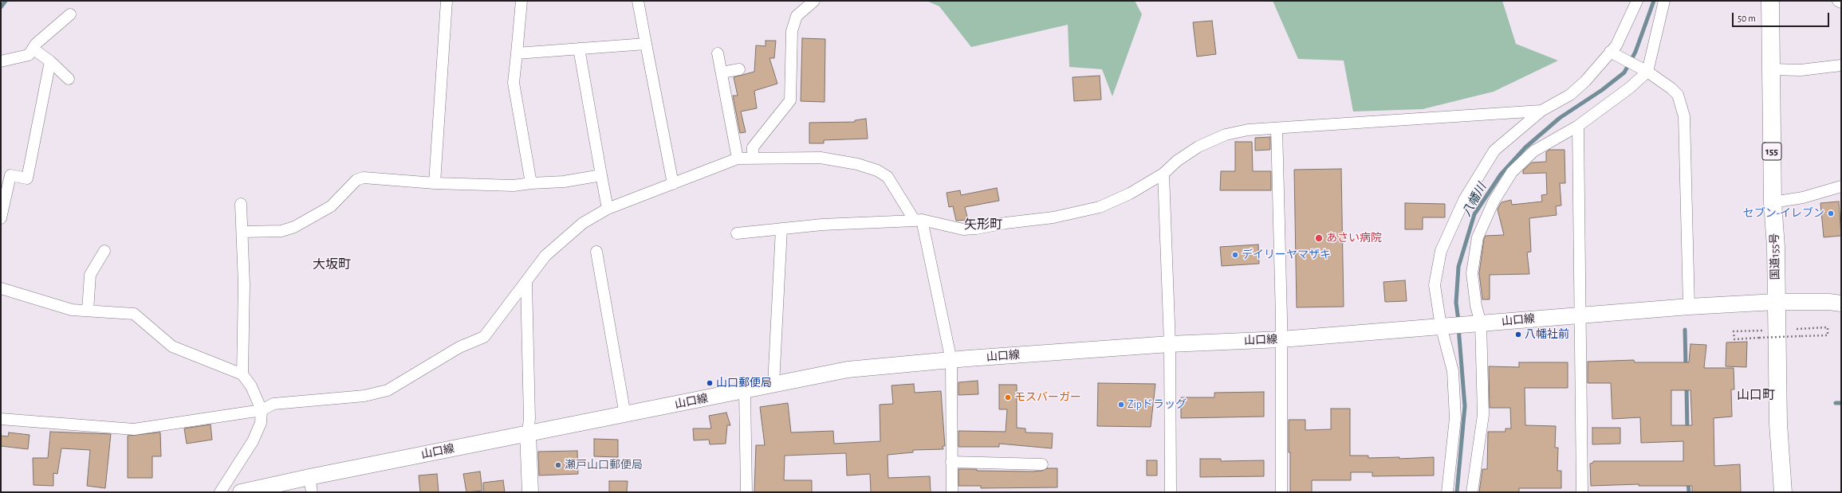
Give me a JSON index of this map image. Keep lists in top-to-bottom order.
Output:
{
  "streets": {
    "highway": ["155", "国道155号"],
    "street": ["山口線"]
  },
  "crossings": [
    ["国道155号", "山口線"]
  ],
  "districts": ["矢形町", "大坂町", "山口町"],
  "water": ["八幡川"],
  "places": [
    "セブン-イレブン",
    "あさい病院",
    "デイリーヤマザキ",
    "八幡社前",
    "山口郵便局",
    "モスバーガー",
    "Zipドラッグ",
    "瀬戸山口郵便局"
  ],
  "scale_bar": "50 m"
}
